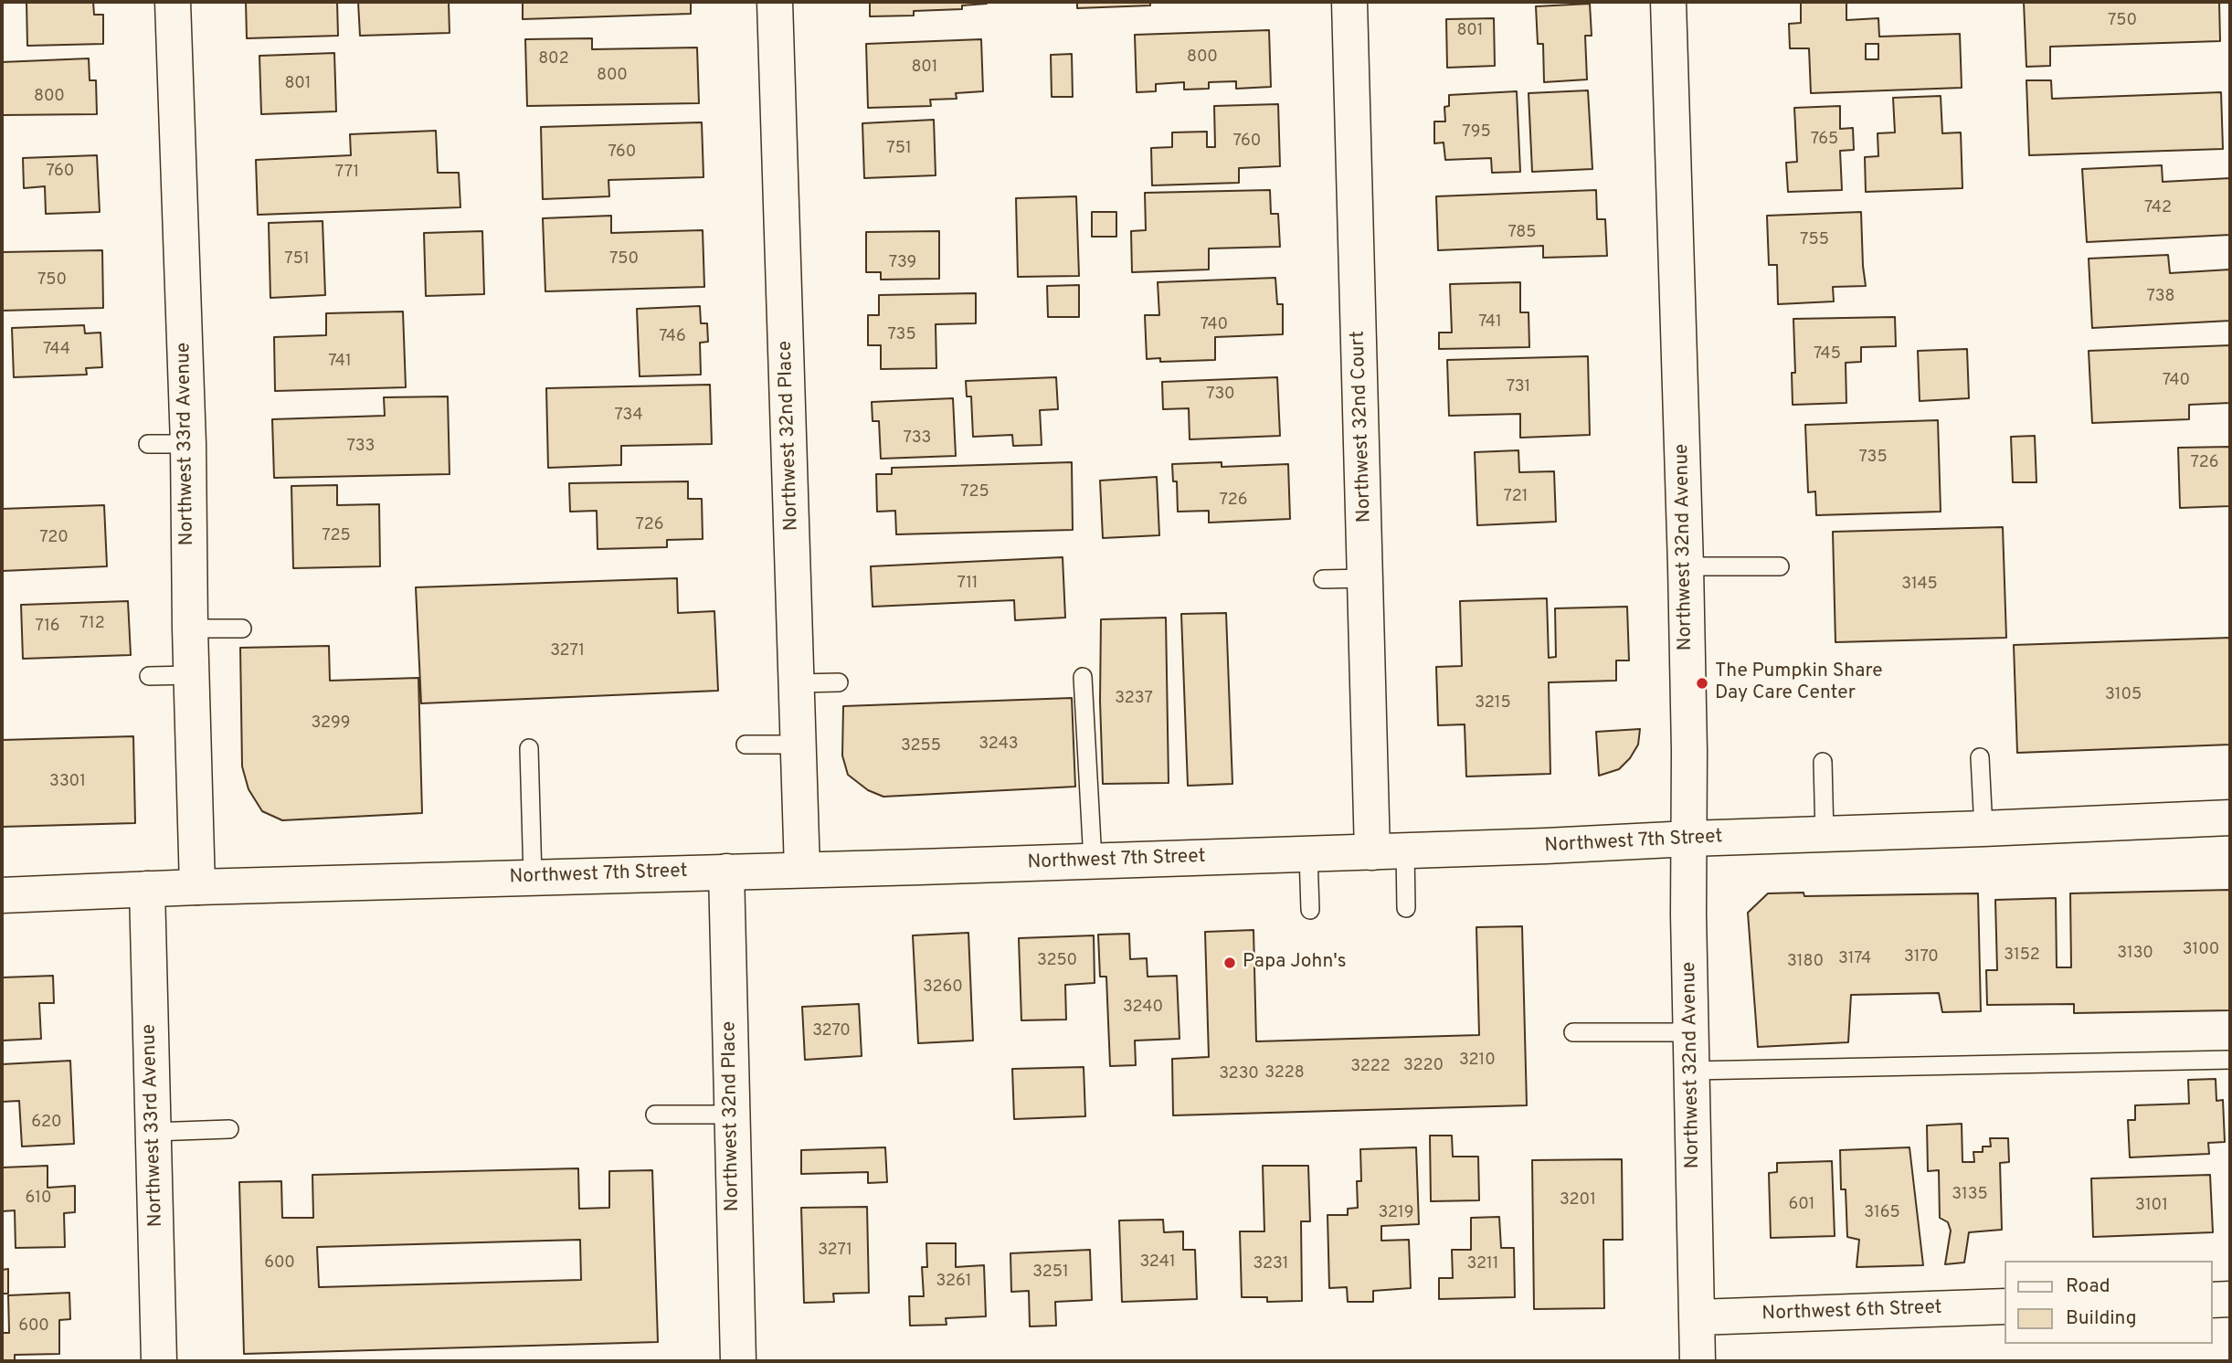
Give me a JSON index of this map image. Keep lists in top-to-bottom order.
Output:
{
  "streets": {
    "street": [
      "Northwest 32nd Court",
      "Northwest 32nd Place",
      "Northwest 33rd Avenue",
      "Northwest 32nd Avenue",
      "Northwest 7th Street",
      "Northwest 6th Street"
    ]
  },
  "crossings": [
    ["Northwest 32nd Court", "Northwest 7th Street"],
    ["Northwest 32nd Place", "Northwest 7th Street"],
    ["Northwest 33rd Avenue", "Northwest 7th Street"],
    ["Northwest 32nd Avenue", "Northwest 7th Street"],
    ["Northwest 32nd Avenue", "Northwest 6th Street"]
  ],
  "places": ["The Pumpkin Share Day Care Center", "Papa John's"],
  "house_numbers": [
    "750",
    "801",
    "800",
    "802",
    "801",
    "800",
    "801",
    "800",
    "795",
    "765",
    "760",
    "751",
    "760",
    "760",
    "771",
    "742",
    "785",
    "755",
    "751",
    "750",
    "739",
    "750",
    "738",
    "741",
    "740",
    "735",
    "746",
    "744",
    "745",
    "741",
    "740",
    "731",
    "730",
    "734",
    "733",
    "733",
    "735",
    "726",
    "725",
    "721",
    "726",
    "726",
    "725",
    "720",
    "711",
    "3145",
    "712",
    "716",
    "3271",
    "3105",
    "3237",
    "3215",
    "3299",
    "3243",
    "3255",
    "3301",
    "3100",
    "3130",
    "3152",
    "3170",
    "3174",
    "3250",
    "3180",
    "3260",
    "3240",
    "3270",
    "3210",
    "3220",
    "3222",
    "3228",
    "3230",
    "620",
    "3135",
    "610",
    "3201",
    "601",
    "3101",
    "3219",
    "3165",
    "3271",
    "3241",
    "600",
    "3231",
    "3211",
    "3251",
    "3261",
    "600"
  ],
  "legend": ["Road", "Building"]
}
